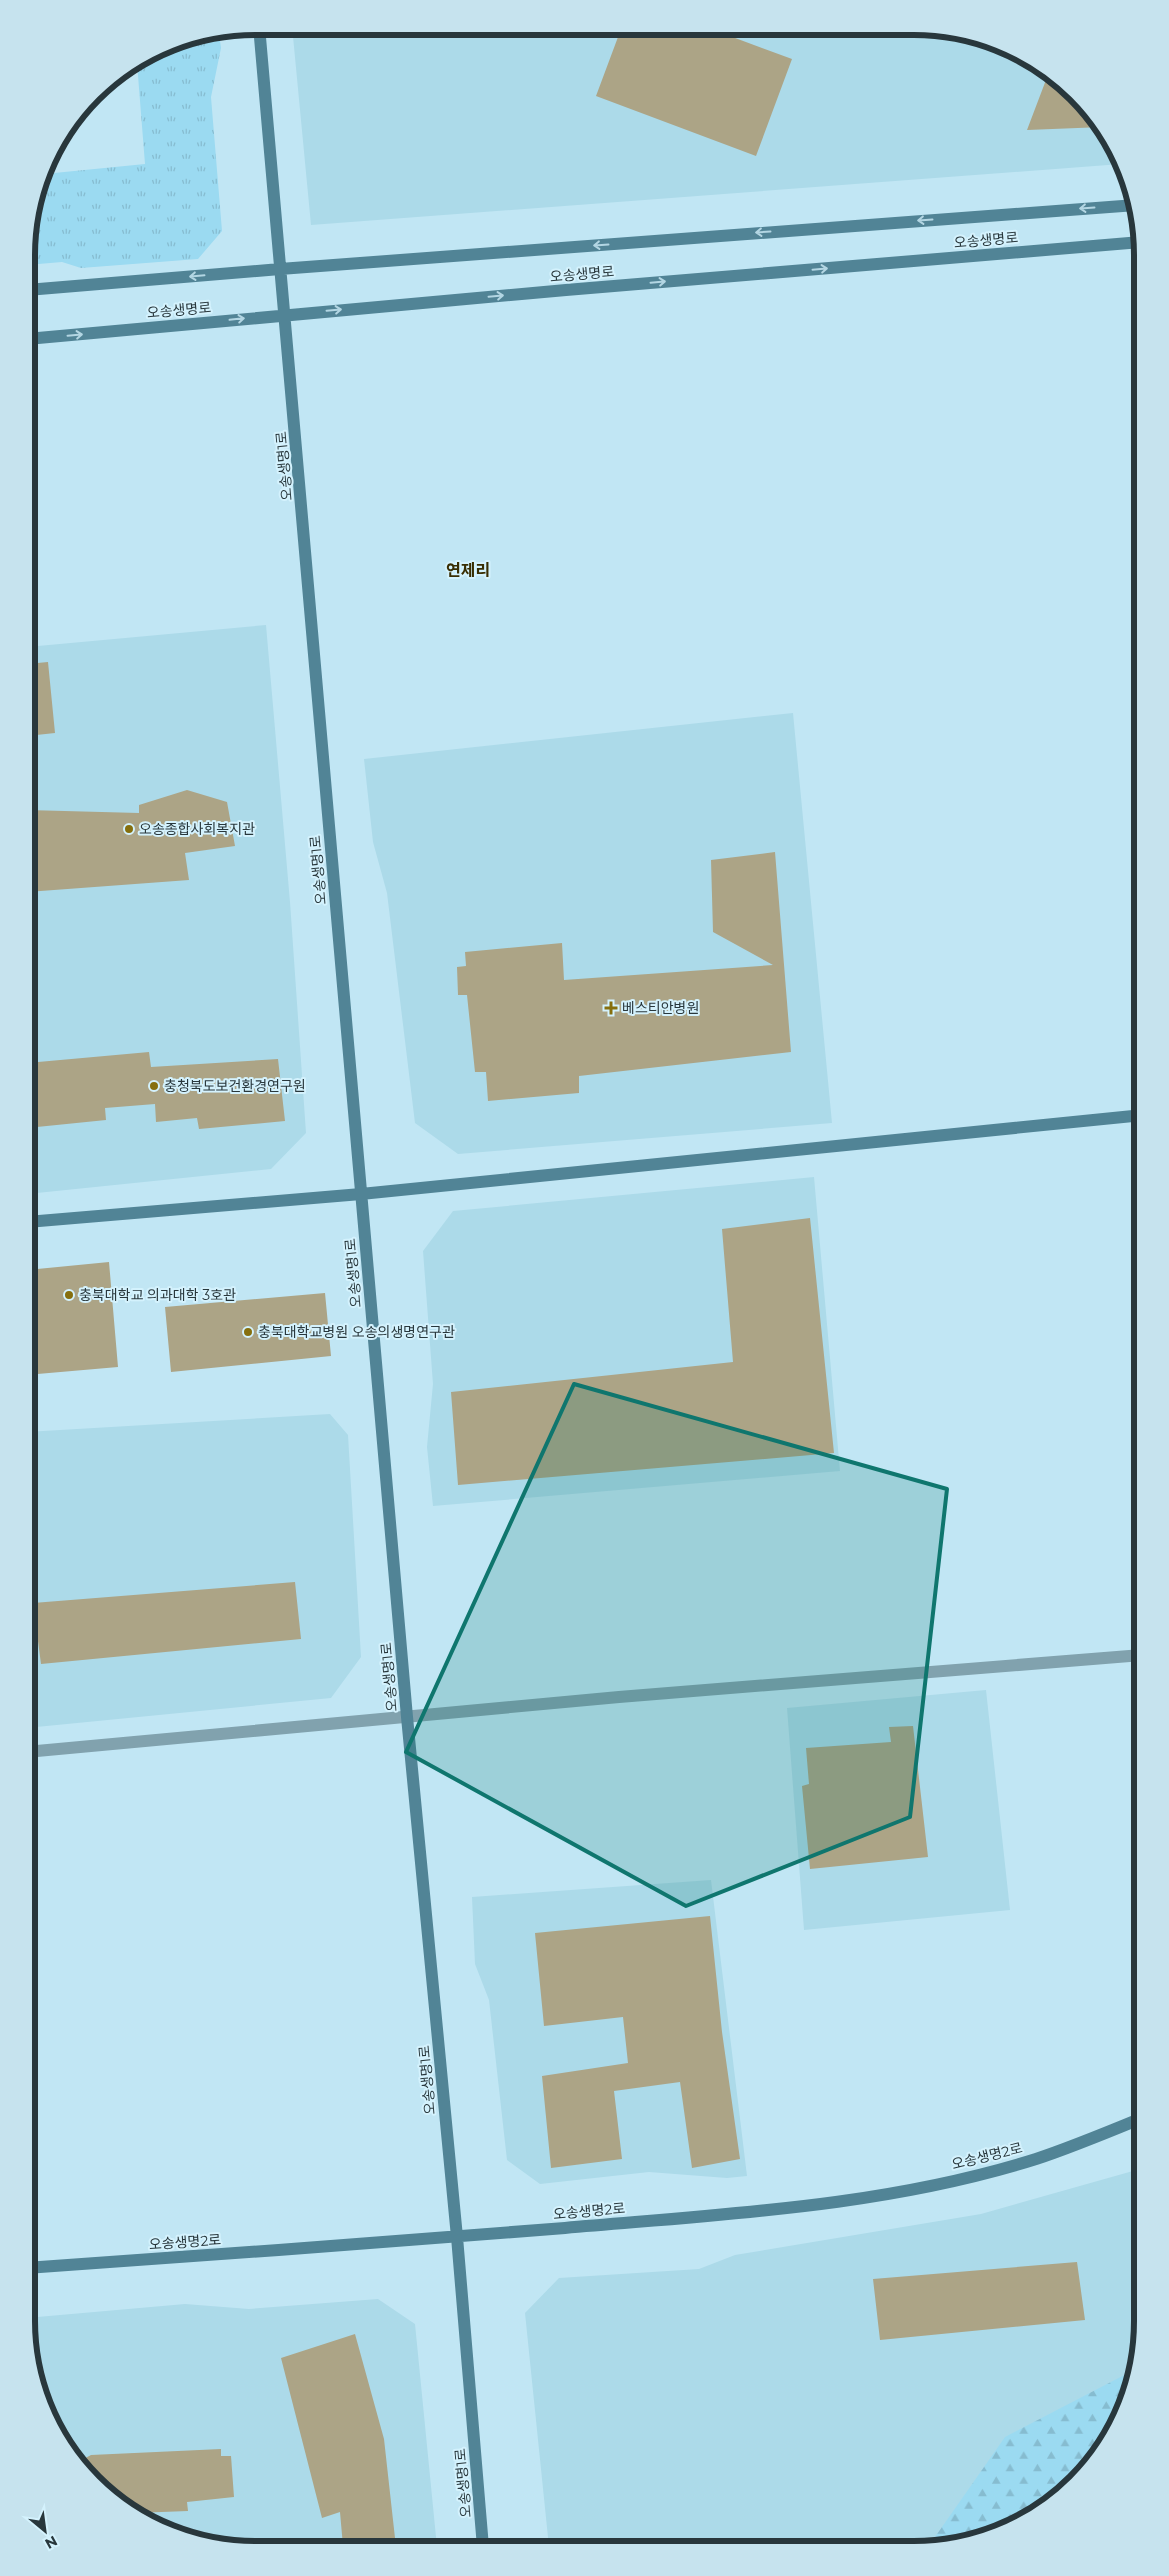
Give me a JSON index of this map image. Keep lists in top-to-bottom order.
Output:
{
  "streets": {
    "street": ["오송생명로", "오송생명1로", "오송생명2로"]
  },
  "crossings": [
    ["오송생명로", "오송생명1로"],
    ["오송생명1로", "오송생명2로"]
  ],
  "districts": ["연제리"],
  "places": {
    "other": [
      "오송종합사회복지관",
      "충청북도보건환경연구원",
      "충북대학교 의과대학 3호관",
      "충북대학교병원 오송의생명연구관"
    ],
    "health": ["베스티안병원"]
  },
  "north": "bottom right"
}
